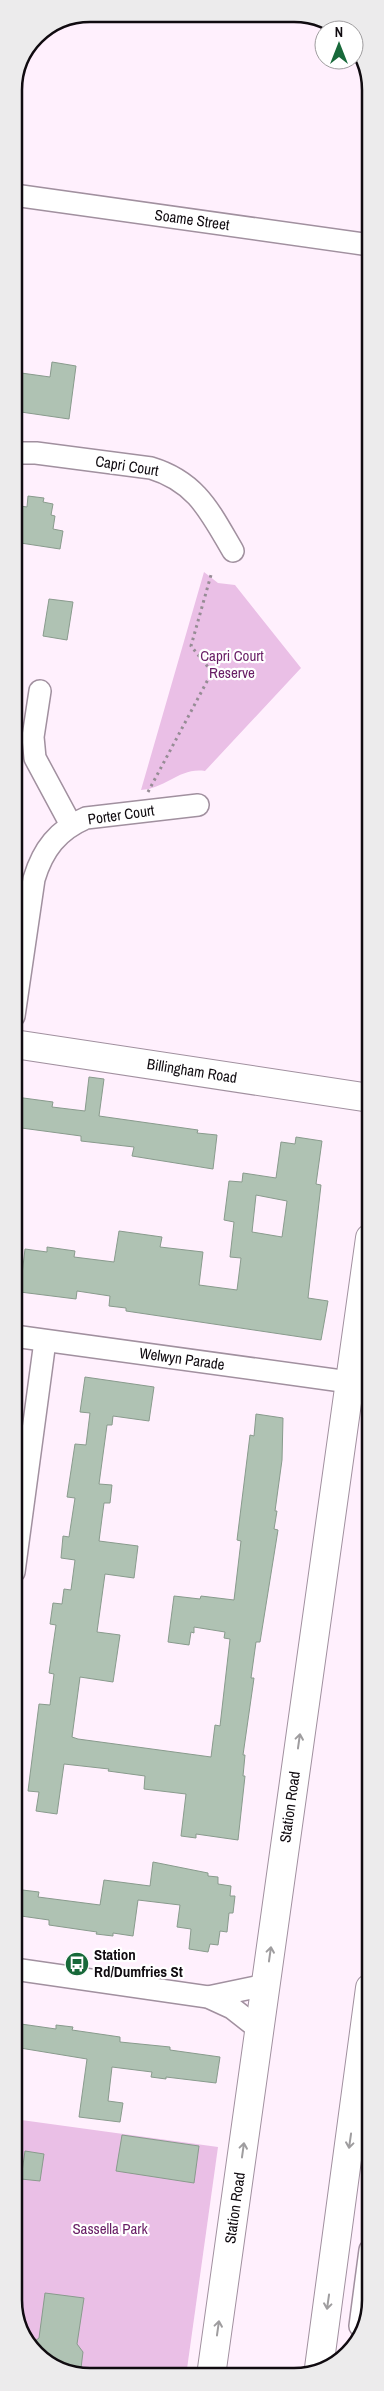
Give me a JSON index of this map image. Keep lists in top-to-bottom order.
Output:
{
  "streets": {
    "main road": ["Billingham Road", "Station Road"],
    "street": [
      "Soame Street",
      "Capri Court",
      "Porter Court",
      "Welwyn Parade"
    ]
  },
  "crossings": [
    ["Welwyn Parade", "Station Road"]
  ],
  "one_way": ["Station Road"],
  "parks": ["Capri Court Reserve", "Sassella Park"],
  "places": {
    "bus stop": ["Station Rd/Dumfries St"]
  },
  "north": "top"
}
